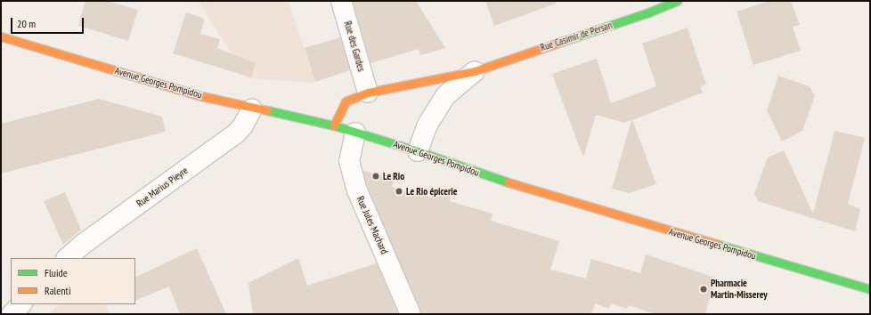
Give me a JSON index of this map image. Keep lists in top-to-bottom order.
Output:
{
  "streets": {
    "main road": ["Rue Casimir de Persan", "Avenue Georges Pompidou"],
    "street": ["Rue des Gardes", "Rue Marius Pieyre", "Rue Jules Machard"]
  },
  "crossings": [
    ["Rue Casimir de Persan", "Rue des Gardes"],
    ["Rue Casimir de Persan", "Avenue Georges Pompidou"],
    ["Avenue Georges Pompidou", "Rue Marius Pieyre"],
    ["Avenue Georges Pompidou", "Rue Jules Machard"]
  ],
  "places": ["Le Rio", "Le Rio épicerie", "Pharmacie Martin-Misserey"],
  "legend": ["Fluide", "Ralenti"],
  "scale_bar": "20 m"
}
